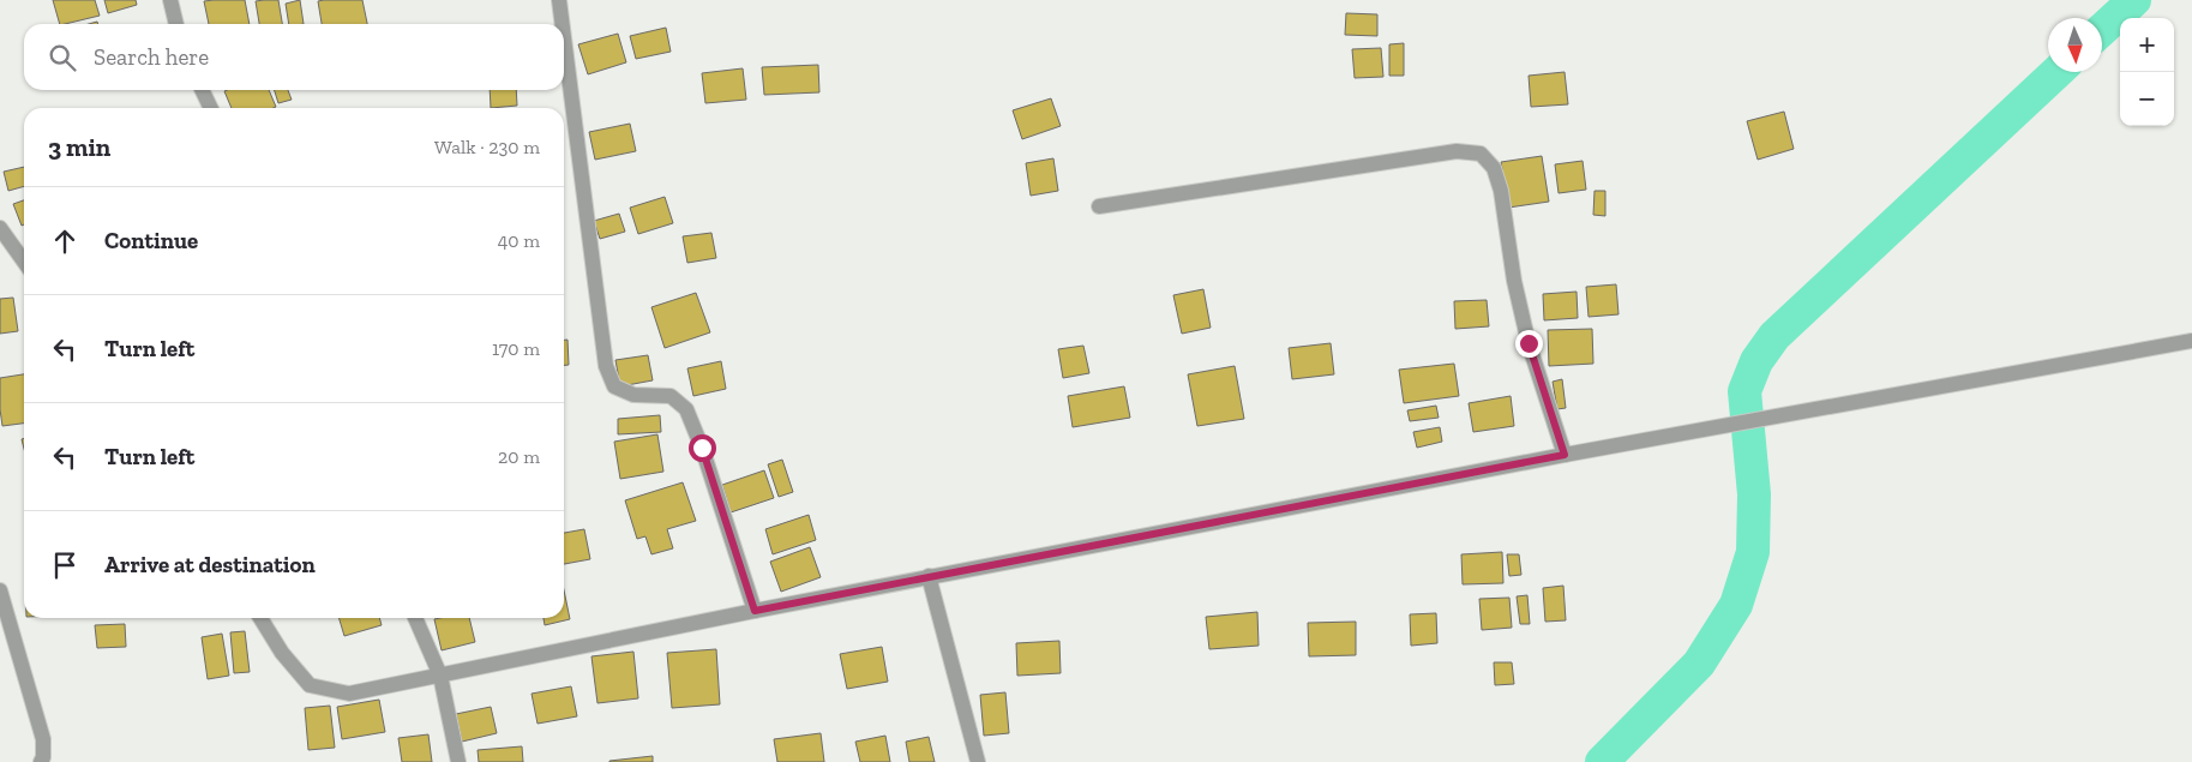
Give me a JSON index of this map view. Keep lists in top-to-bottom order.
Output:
{
  "north": "bottom",
  "page": {
    "map_buttons": ["+", "−"],
    "search": "Search here",
    "heading": ["3 min", "Walk · 230 m"],
    "list": [
      ["Continue", "40 m"],
      ["Turn left", "170 m"],
      ["Turn left", "20 m"],
      "Arrive at destination"
    ]
  }
}
